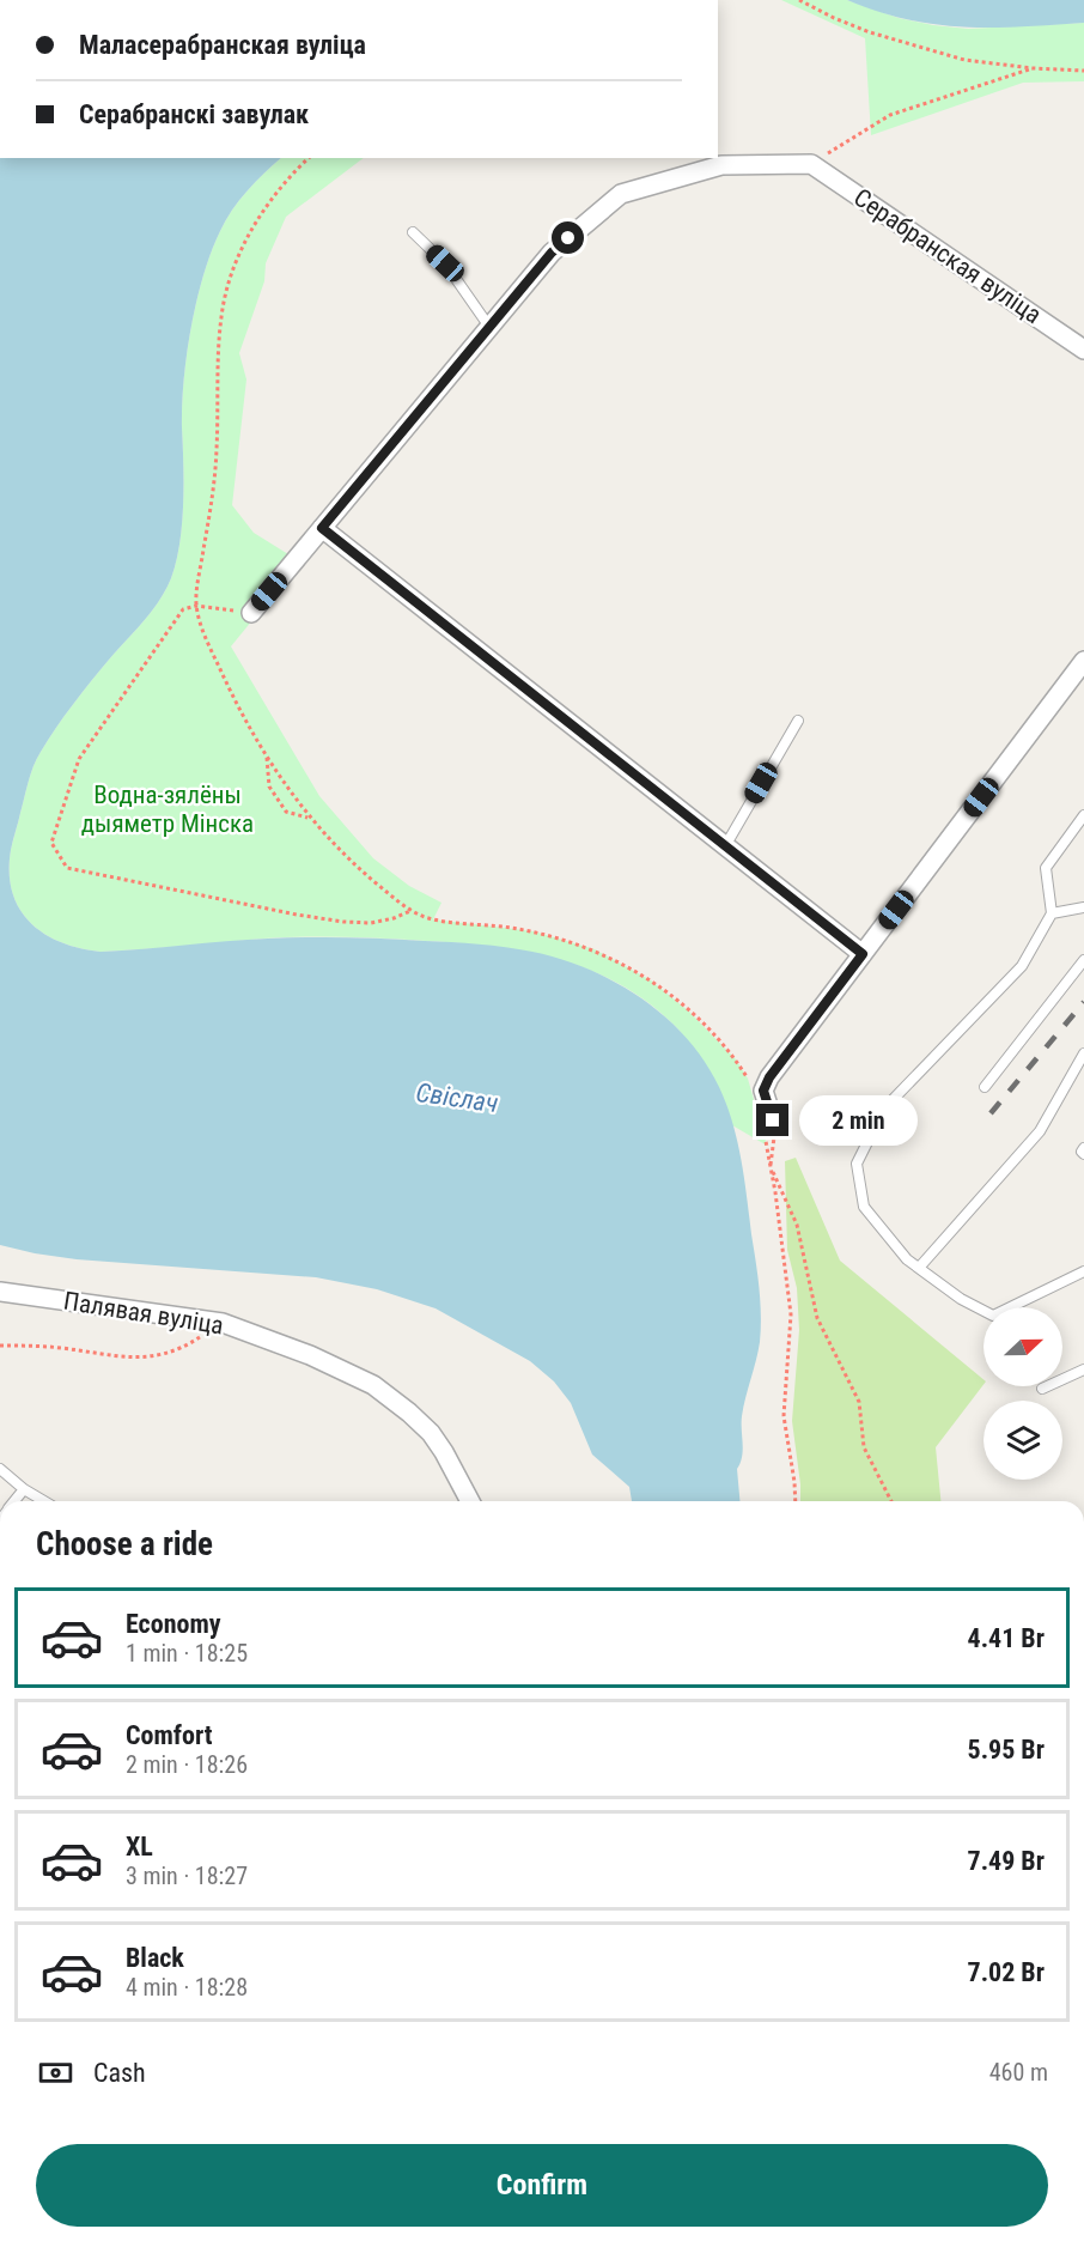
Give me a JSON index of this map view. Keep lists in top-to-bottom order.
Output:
{
  "streets": {
    "street": ["Серабранская вуліца", "Палявая вуліца"]
  },
  "water": ["Свіслач"],
  "parks": ["Водна-зялёны дыяметр Мінска"],
  "north": "right",
  "page": {
    "banner": ["Маласерабранская вуліца", "Серабранскі завулак"],
    "bubble": "2 min",
    "heading": "Choose a ride",
    "list": [
      {
        "name": "Economy",
        "note": "1 min · 18:25",
        "value": "4.41 Br"
      },
      {
        "name": "Comfort",
        "note": "2 min · 18:26",
        "value": "5.95 Br"
      },
      {
        "name": "XL",
        "note": "3 min · 18:27",
        "value": "7.49 Br"
      },
      {
        "name": "Black",
        "note": "4 min · 18:28",
        "value": "7.02 Br"
      }
    ],
    "pay": ["Cash", "460 m"],
    "buttons": "Confirm"
  }
}
